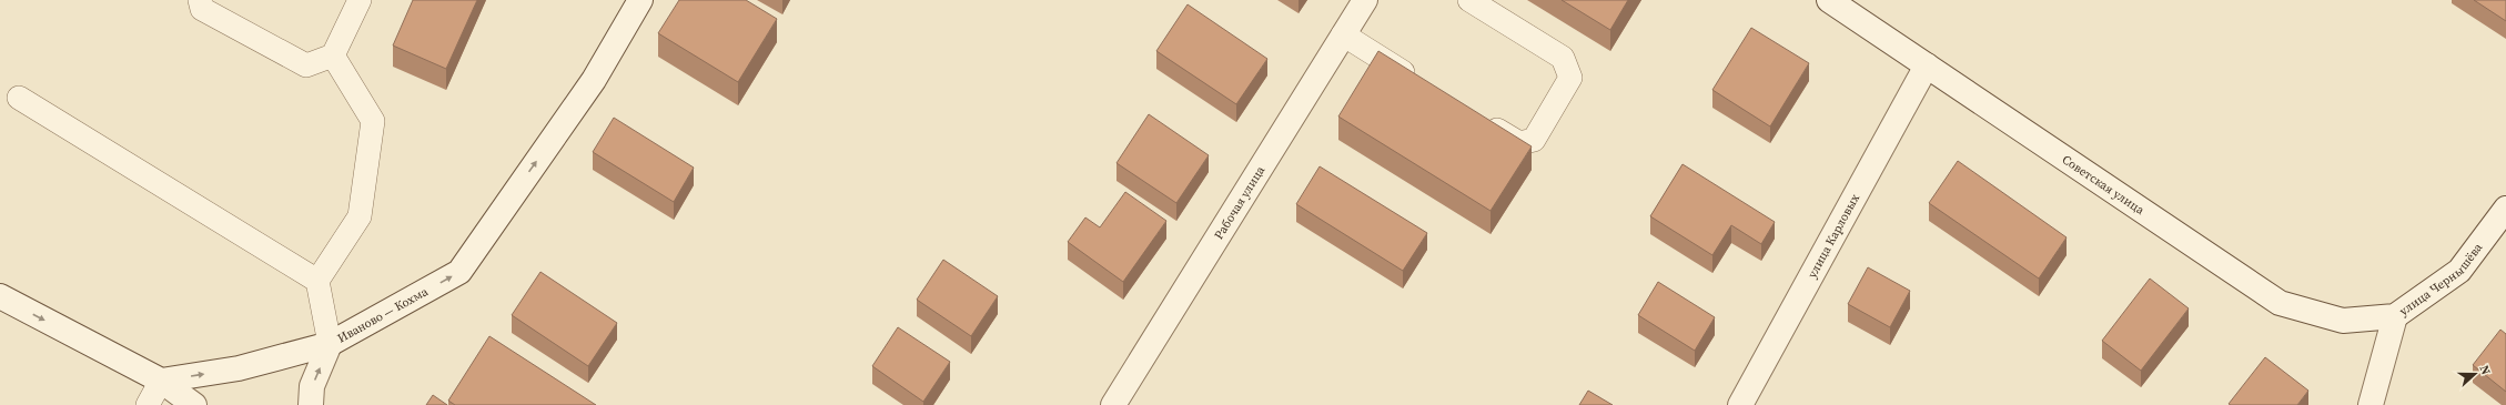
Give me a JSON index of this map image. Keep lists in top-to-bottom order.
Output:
{
  "streets": {
    "main road": [
      "Советская улица",
      "Рабочая улица",
      "улица Карловых",
      "улица Чернышёва",
      "Иваново — Кохма"
    ]
  },
  "crossings": [
    ["Советская улица", "улица Карловых"],
    ["Советская улица", "улица Чернышёва"]
  ],
  "one_way": ["Иваново — Кохма"],
  "north": "right"
}
